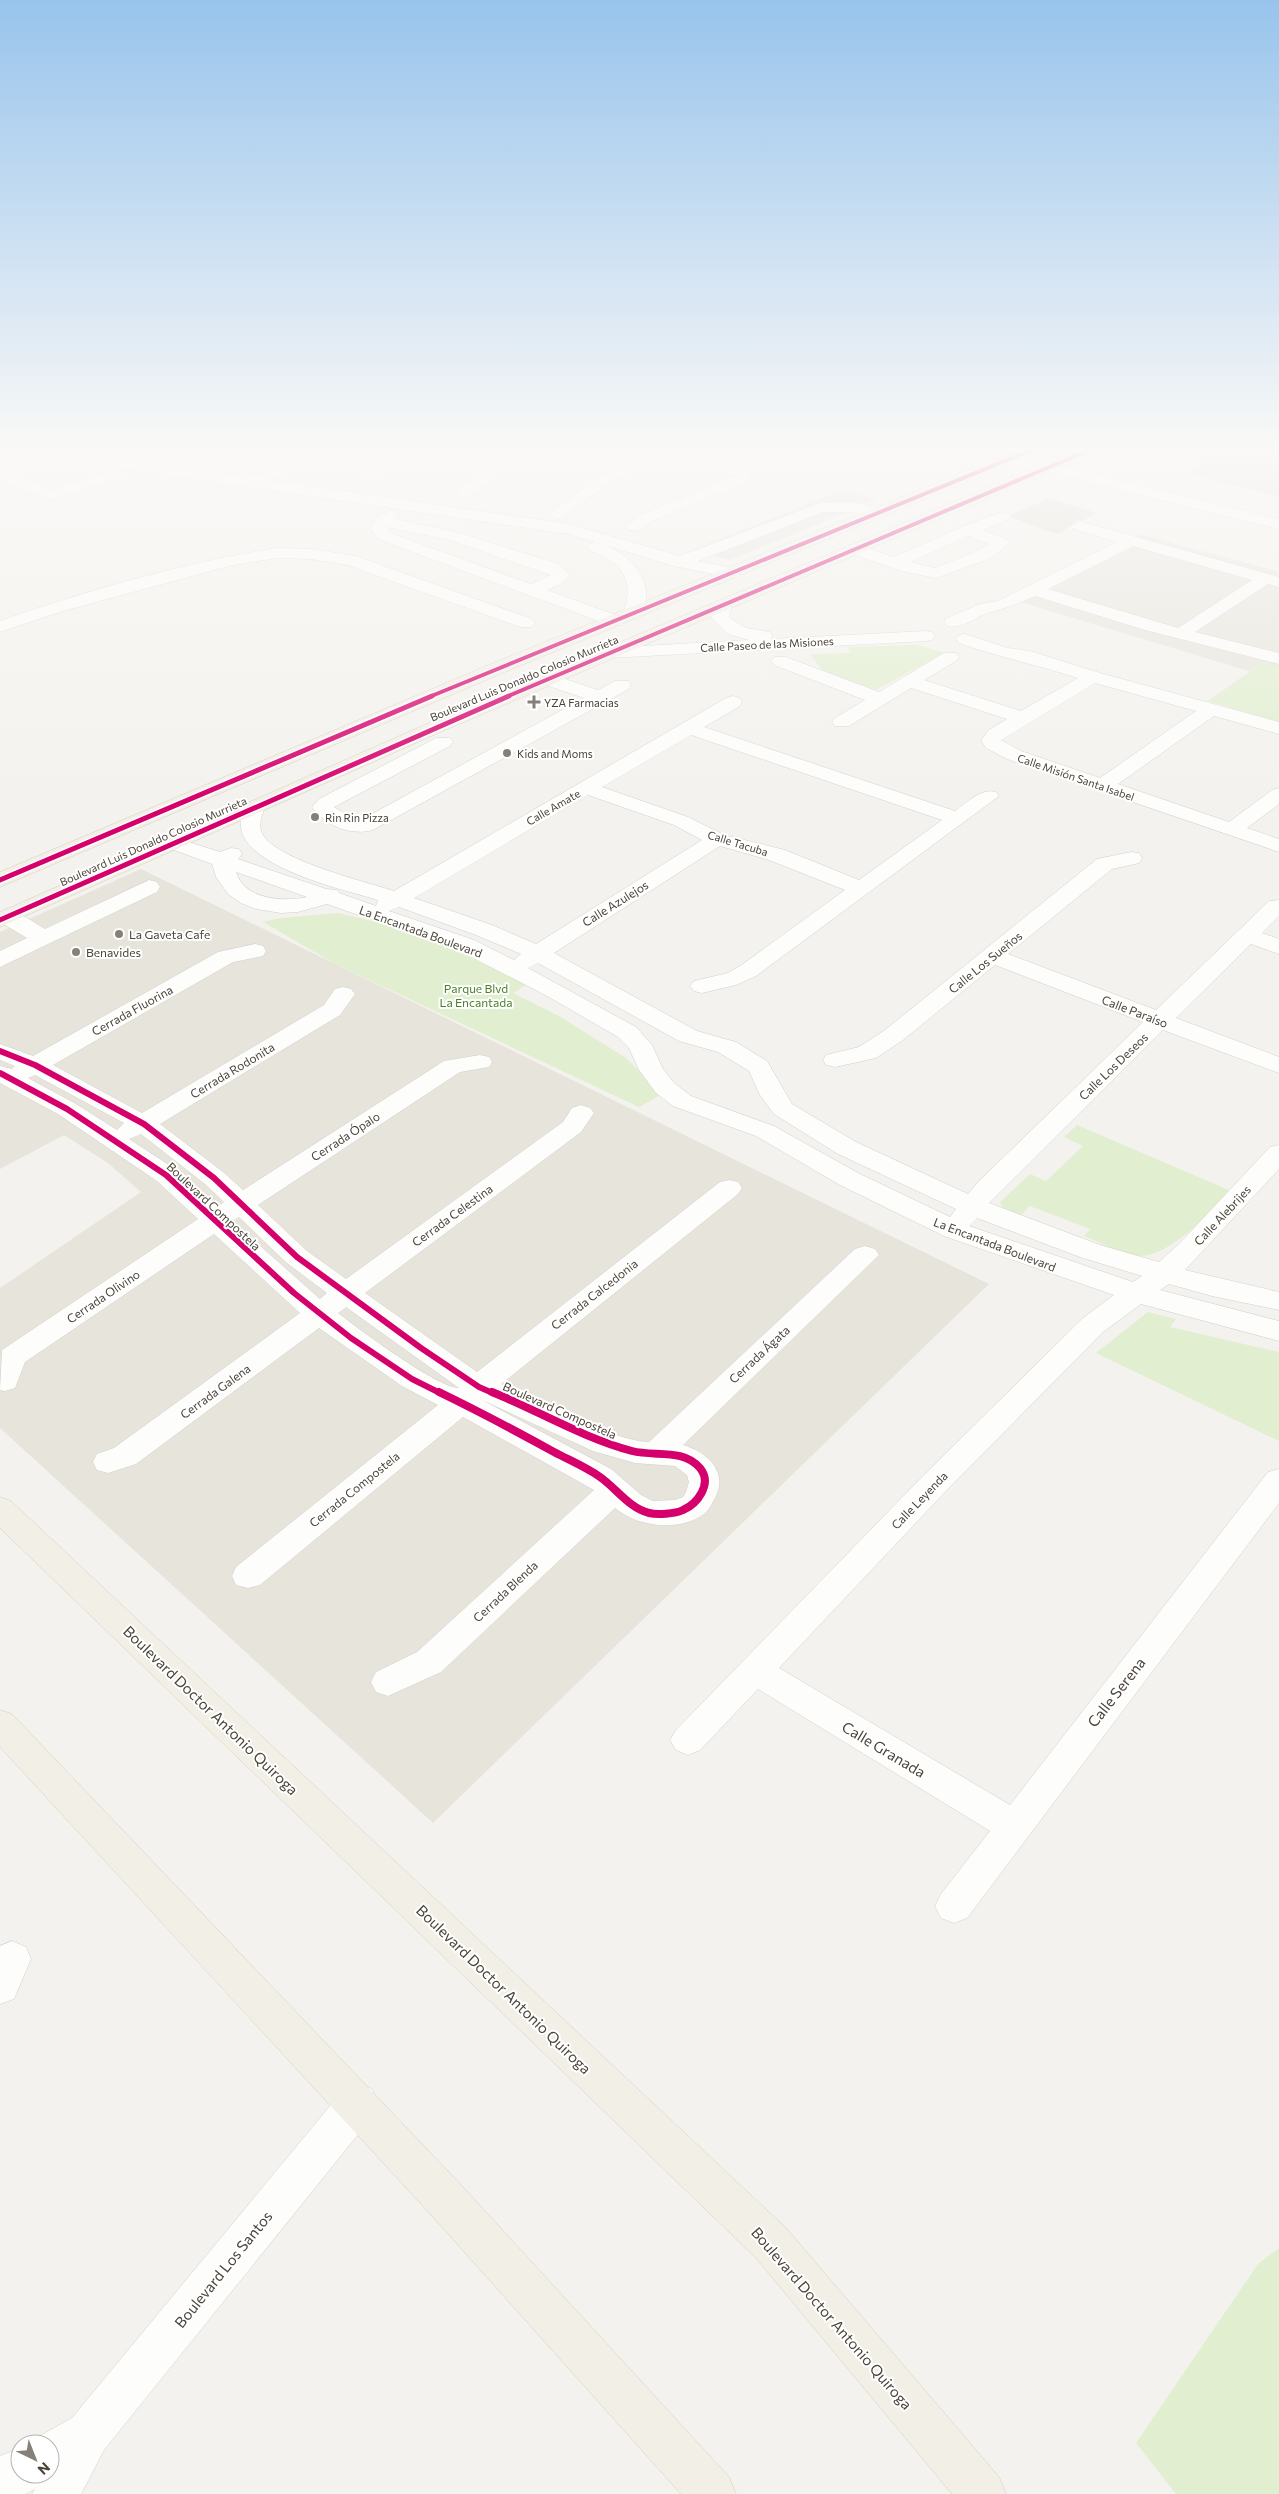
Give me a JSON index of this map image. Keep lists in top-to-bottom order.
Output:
{
  "streets": {
    "main road": ["Boulevard Luis Donaldo Colosio Murrieta", "Boulevard Doctor Antonio Quiroga"],
    "street": [
      "Calle Paseo de las Misiones",
      "Calle Misión Santa Isabel",
      "Calle Amate",
      "Calle Tacuba",
      "Calle Azulejos",
      "La Encantada Boulevard",
      "Calle Los Sueños",
      "Cerrada Fluorina",
      "Calle Paraíso",
      "Calle Los Deseos",
      "Cerrada Rodonita",
      "Cerrada Ópalo",
      "Boulevard Compostela",
      "Cerrada Celestina",
      "Calle Alebrijes",
      "Cerrada Calcedonia",
      "Cerrada Olivino",
      "Cerrada Ágata",
      "Cerrada Galena",
      "Cerrada Compostela",
      "Calle Leyenda",
      "Cerrada Blenda",
      "Calle Serena",
      "Calle Granada",
      "Boulevard Los Santos"
    ]
  },
  "crossings": [
    ["Calle Paseo de las Misiones", "Boulevard Luis Donaldo Colosio Murrieta"],
    ["Boulevard Luis Donaldo Colosio Murrieta", "La Encantada Boulevard"],
    ["Calle Amate", "Calle Tacuba"],
    ["Calle Amate", "La Encantada Boulevard"],
    ["Calle Tacuba", "Calle Azulejos"],
    ["Calle Azulejos", "La Encantada Boulevard"],
    ["La Encantada Boulevard", "Calle Los Deseos"],
    ["La Encantada Boulevard", "Calle Alebrijes"],
    ["La Encantada Boulevard", "Calle Leyenda"],
    ["Calle Los Sueños", "Calle Paraíso"],
    ["Cerrada Fluorina", "Boulevard Compostela"],
    ["Calle Paraíso", "Calle Los Deseos"],
    ["Cerrada Rodonita", "Boulevard Compostela"],
    ["Cerrada Ópalo", "Boulevard Compostela"],
    ["Cerrada Ópalo", "Cerrada Olivino"],
    ["Boulevard Compostela", "Cerrada Celestina"],
    ["Boulevard Compostela", "Cerrada Calcedonia"],
    ["Boulevard Compostela", "Cerrada Olivino"],
    ["Boulevard Compostela", "Cerrada Ágata"],
    ["Boulevard Compostela", "Cerrada Galena"],
    ["Boulevard Compostela", "Cerrada Compostela"],
    ["Boulevard Compostela", "Cerrada Blenda"],
    ["Cerrada Celestina", "Cerrada Galena"],
    ["Calle Alebrijes", "Calle Leyenda"],
    ["Cerrada Calcedonia", "Cerrada Compostela"],
    ["Calle Leyenda", "Calle Granada"],
    ["Calle Serena", "Calle Granada"]
  ],
  "parks": ["Parque Blvd La Encantada"],
  "places": {
    "health": ["YZA Farmacias"],
    "other": [
      "Kids and Moms",
      "Rin Rin Pizza",
      "La Gaveta Cafe",
      "Benavides"
    ]
  },
  "north": "bottom right"
}
